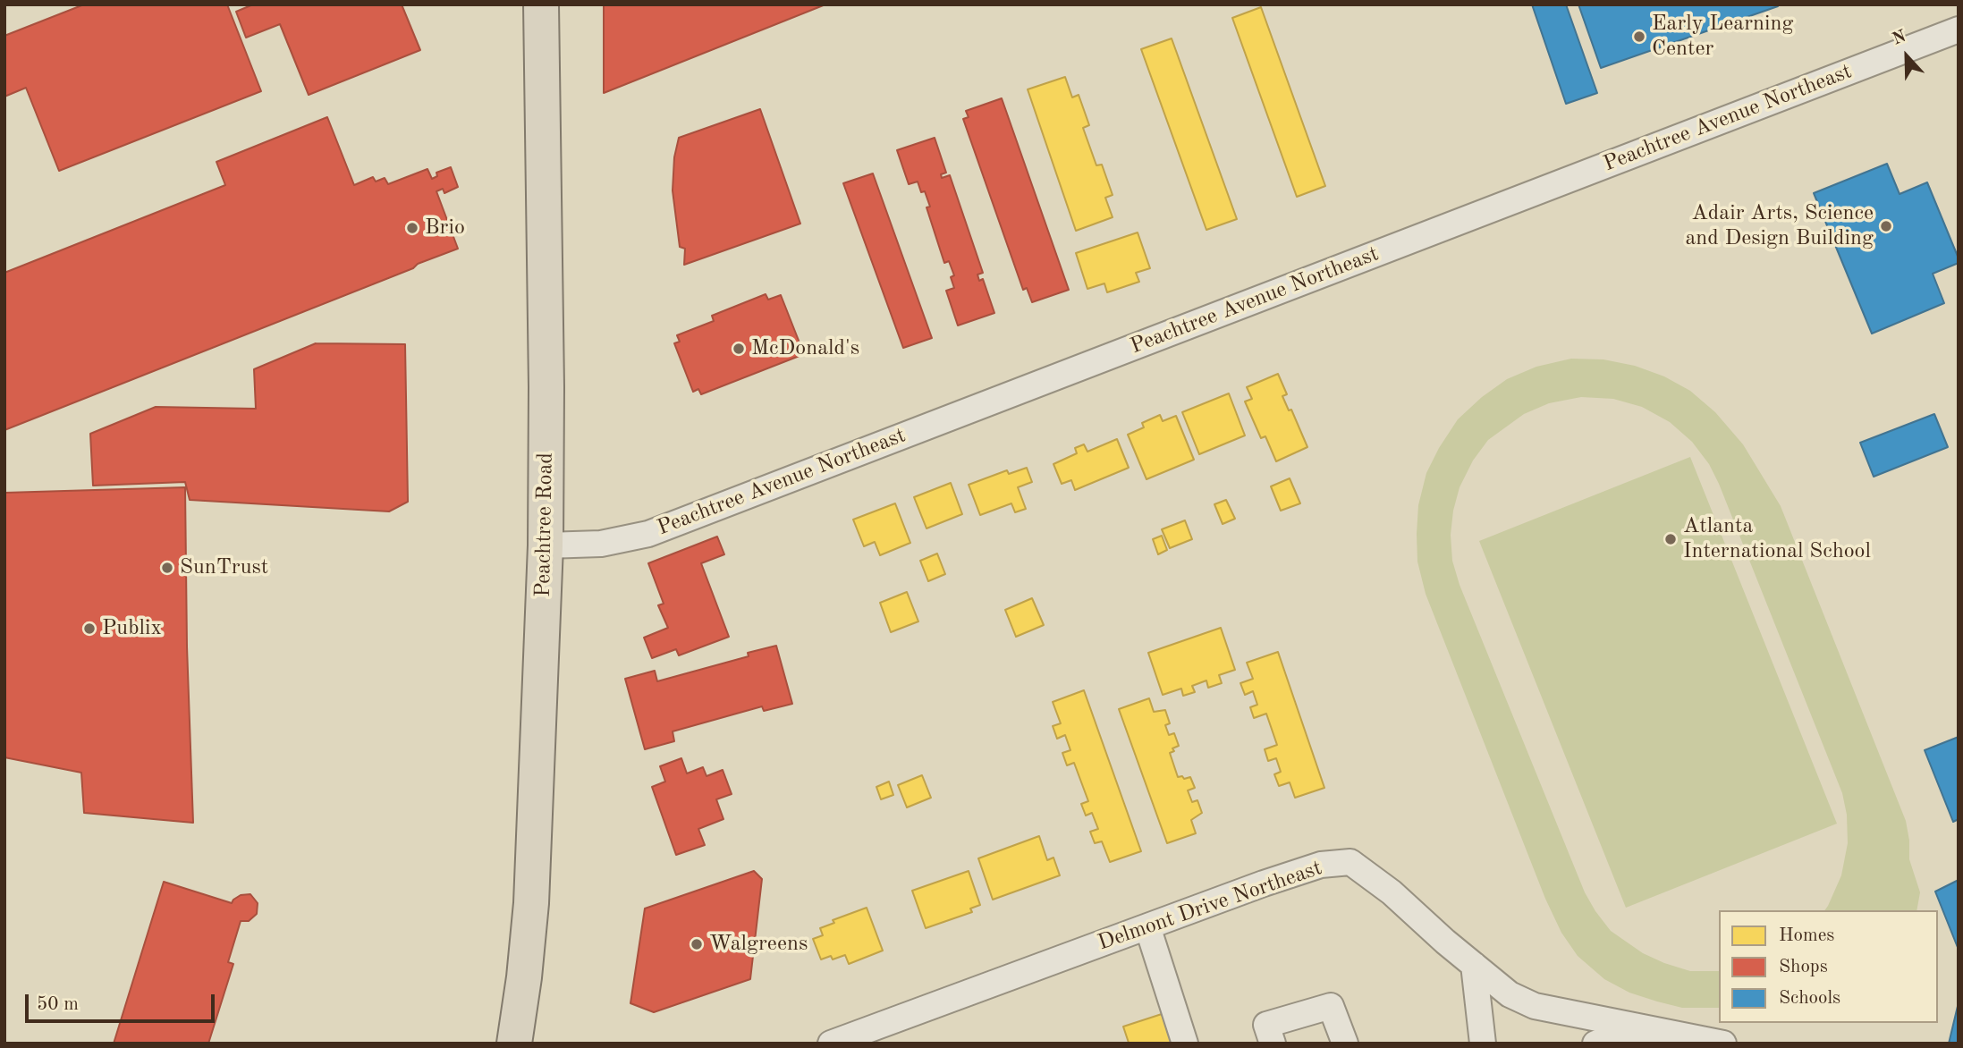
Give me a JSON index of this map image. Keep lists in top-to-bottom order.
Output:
{
  "streets": {
    "highway": ["Peachtree Road"],
    "street": ["Peachtree Avenue Northeast", "Delmont Drive Northeast"]
  },
  "crossings": [
    ["Peachtree Avenue Northeast", "Peachtree Road"]
  ],
  "places": [
    "Early Learning Center",
    "Adair Arts, Science and Design Building",
    "Brio",
    "McDonald's",
    "Atlanta International School",
    "SunTrust",
    "Publix",
    "Walgreens"
  ],
  "legend": ["Homes", "Shops", "Schools"],
  "scale_bar": "50 m",
  "north": "top"
}
